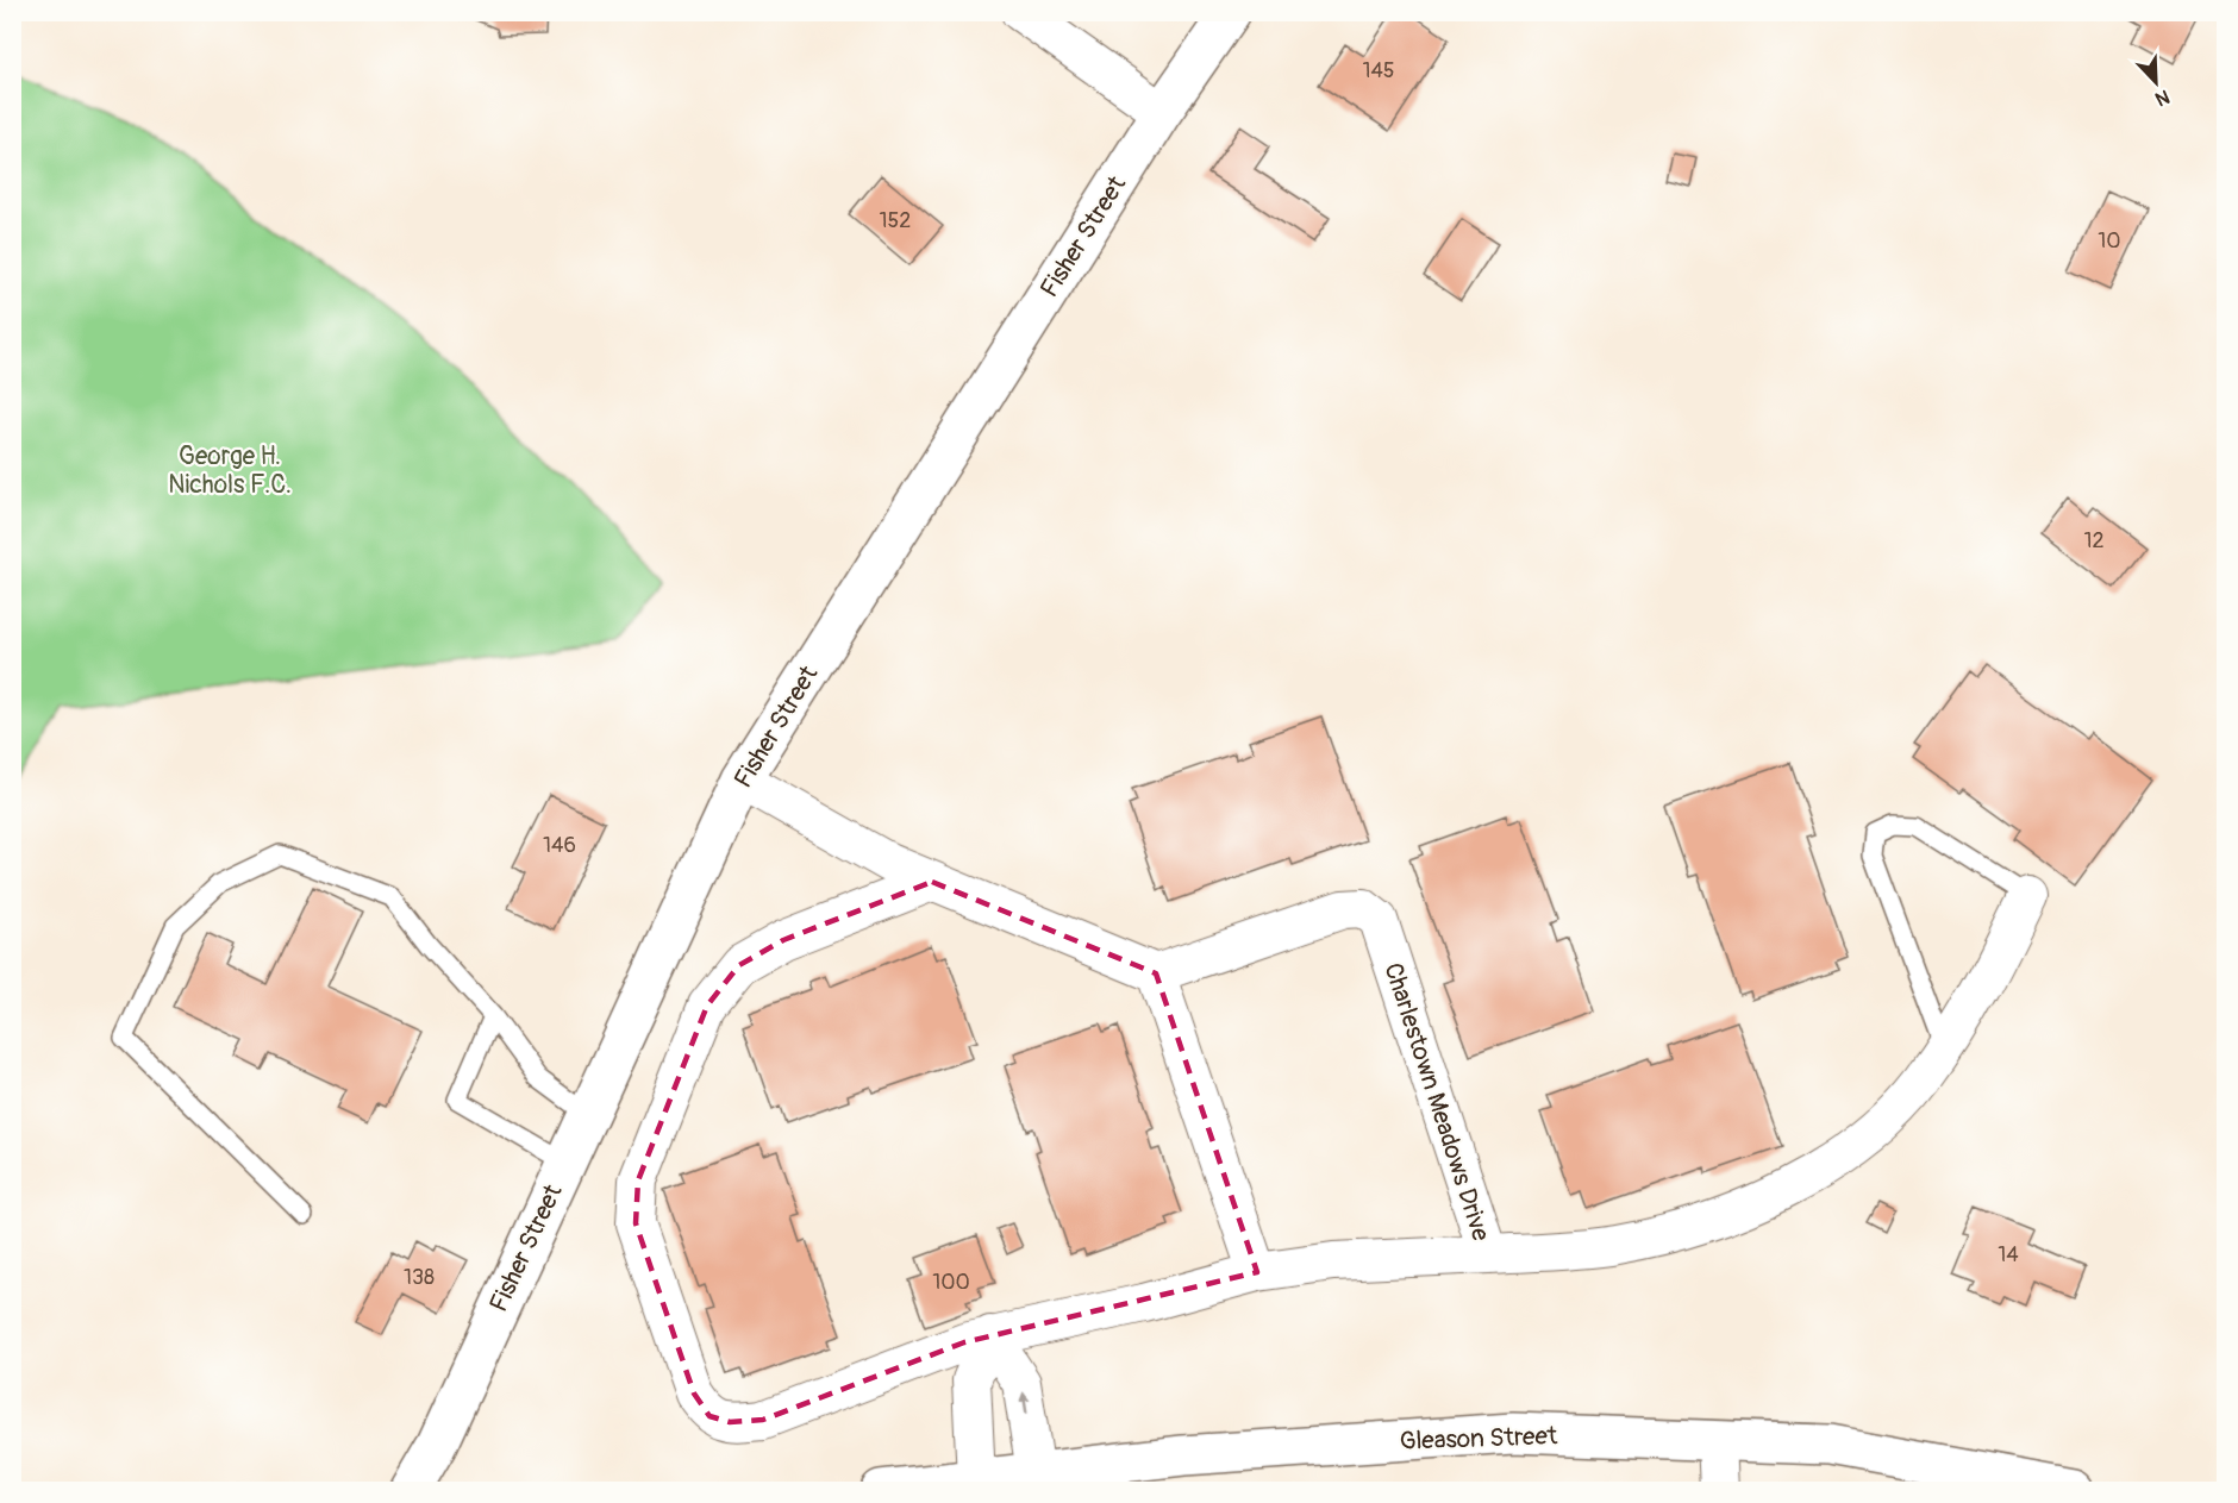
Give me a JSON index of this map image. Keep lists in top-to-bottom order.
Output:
{
  "streets": {
    "street": ["Fisher Street", "Charlestown Meadows Drive", "Gleason Street"]
  },
  "parks": ["George H. Nichols F.C."],
  "house_numbers": [
    "145",
    "152",
    "10",
    "12",
    "146",
    "14",
    "138",
    "100"
  ],
  "north": "bottom right"
}
